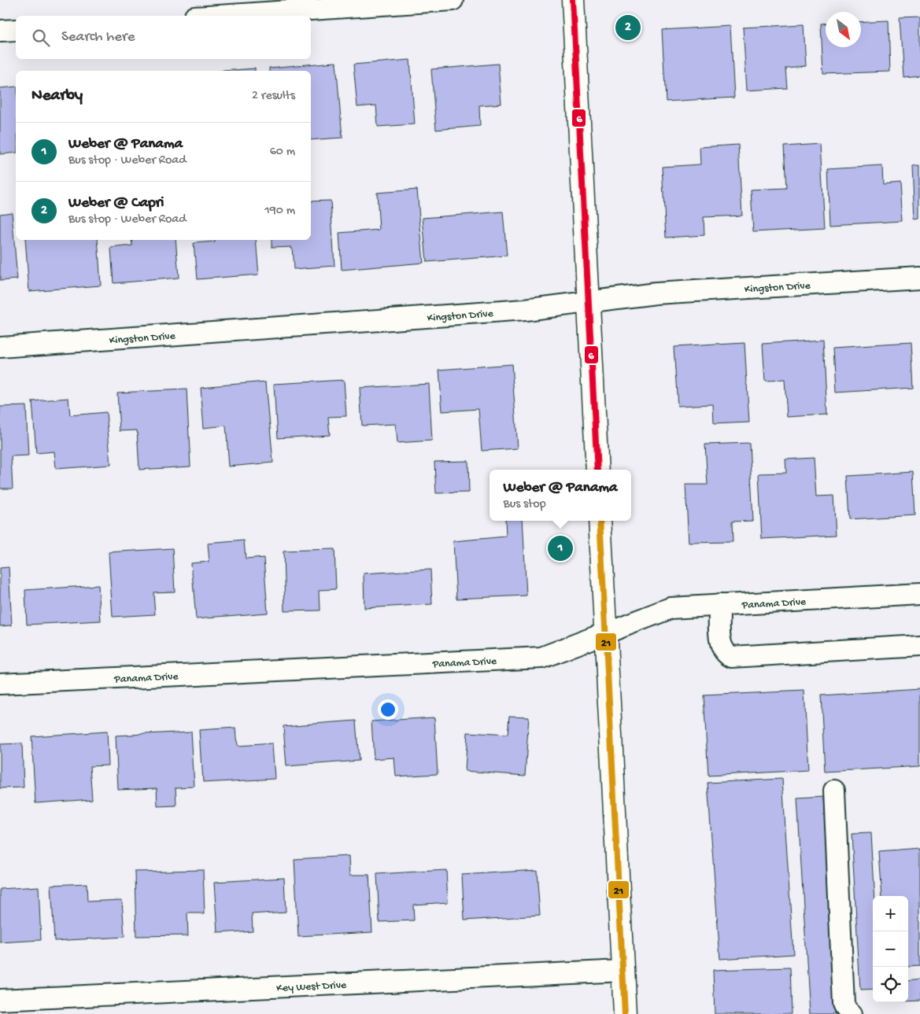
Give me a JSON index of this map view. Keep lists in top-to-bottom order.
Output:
{
  "streets": {
    "street": ["Kingston Drive", "Panama Drive", "Key West Drive"]
  },
  "lines": ["transit line 6", "transit line 21"],
  "north": "bottom right",
  "page": {
    "pins": ["2", "1"],
    "search": "Search here",
    "heading": ["Nearby", "2 results"],
    "list": [
      {
        "mark": "1",
        "name": "Weber @ Panama",
        "note": "Bus stop · Weber Road",
        "value": "60 m"
      },
      {
        "mark": "2",
        "name": "Weber @ Capri",
        "note": "Bus stop · Weber Road",
        "value": "190 m"
      }
    ],
    "popup": ["Weber @ Panama", "Bus stop"],
    "map_buttons": ["+", "−"]
  }
}
